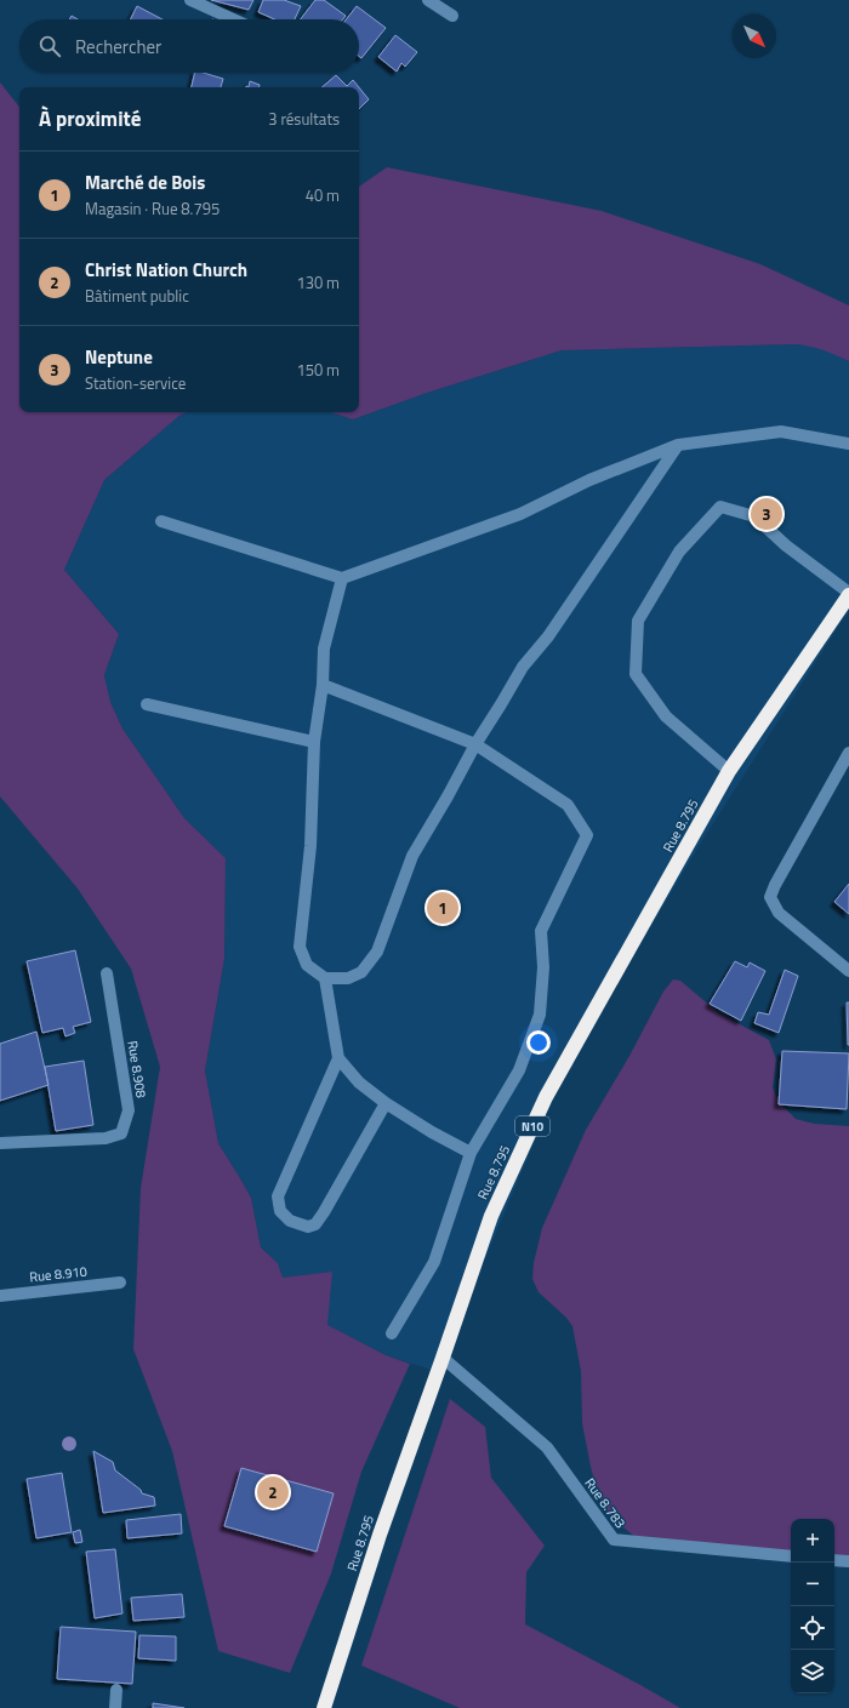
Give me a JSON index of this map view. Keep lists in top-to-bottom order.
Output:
{
  "streets": {
    "highway": ["Rue 8.795", "N10"],
    "street": ["Rue 8.908", "Rue 8.910", "Rue 8.783"]
  },
  "crossings": [
    ["Rue 8.795", "Rue 8.783"]
  ],
  "north": "bottom right",
  "page": {
    "search": "Rechercher",
    "heading": ["À proximité", "3 résultats"],
    "list": [
      {
        "mark": "1",
        "name": "Marché de Bois",
        "note": "Magasin · Rue 8.795",
        "value": "40 m"
      },
      {
        "mark": "2",
        "name": "Christ Nation Church",
        "note": "Bâtiment public",
        "value": "130 m"
      },
      {
        "mark": "3",
        "name": "Neptune",
        "note": "Station-service",
        "value": "150 m"
      }
    ],
    "pins": ["3", "1", "2"],
    "map_buttons": ["+", "−"]
  }
}
